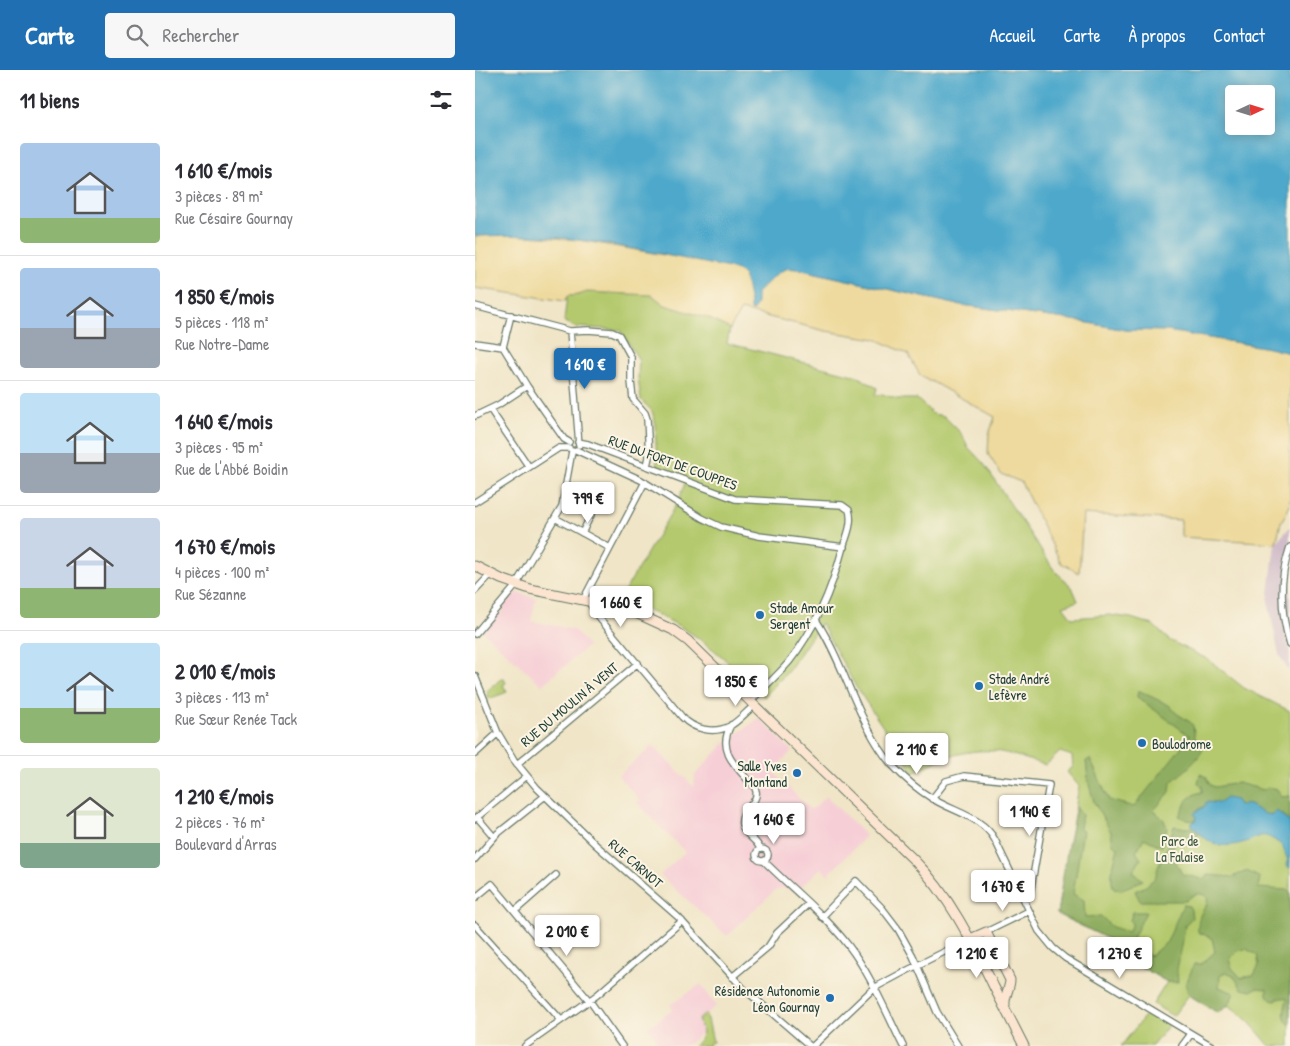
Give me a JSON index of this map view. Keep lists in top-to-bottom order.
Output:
{
  "streets": {
    "street": ["RUE DU FORT DE COUPPES", "RUE DU MOULIN À VENT", "RUE CARNOT"]
  },
  "crossings": [
    ["RUE DU MOULIN À VENT", "RUE CARNOT"]
  ],
  "parks": ["Parc de La Falaise"],
  "places": [
    "Stade Amour Sergent",
    "Stade André Lefèvre",
    "Boulodrome",
    "Salle Yves Montand",
    "Résidence Autonomie Léon Gournay"
  ],
  "north": "right",
  "page": {
    "header": "Carte",
    "search": "Rechercher",
    "nav": [
      "Accueil",
      "Carte",
      "À propos",
      "Contact"
    ],
    "heading": "11 biens",
    "list": [
      {
        "name": "1 610 €/mois",
        "note": "3 pièces · 89 m² · Rue Césaire Gournay"
      },
      {
        "name": "1 850 €/mois",
        "note": "5 pièces · 118 m² · Rue Notre-Dame"
      },
      {
        "name": "1 640 €/mois",
        "note": "3 pièces · 95 m² · Rue de l'Abbé Boidin"
      },
      {
        "name": "1 670 €/mois",
        "note": "4 pièces · 100 m² · Rue Sézanne"
      },
      {
        "name": "2 010 €/mois",
        "note": "3 pièces · 113 m² · Rue Sœur Renée Tack"
      },
      {
        "name": "1 210 €/mois",
        "note": "2 pièces · 76 m² · Boulevard d'Arras"
      }
    ],
    "price": [
      "1 610 €",
      "799 €",
      "1 660 €",
      "1 850 €",
      "2 110 €",
      "1 140 €",
      "1 640 €",
      "1 670 €",
      "2 010 €",
      "1 210 €",
      "1 270 €"
    ]
  }
}
